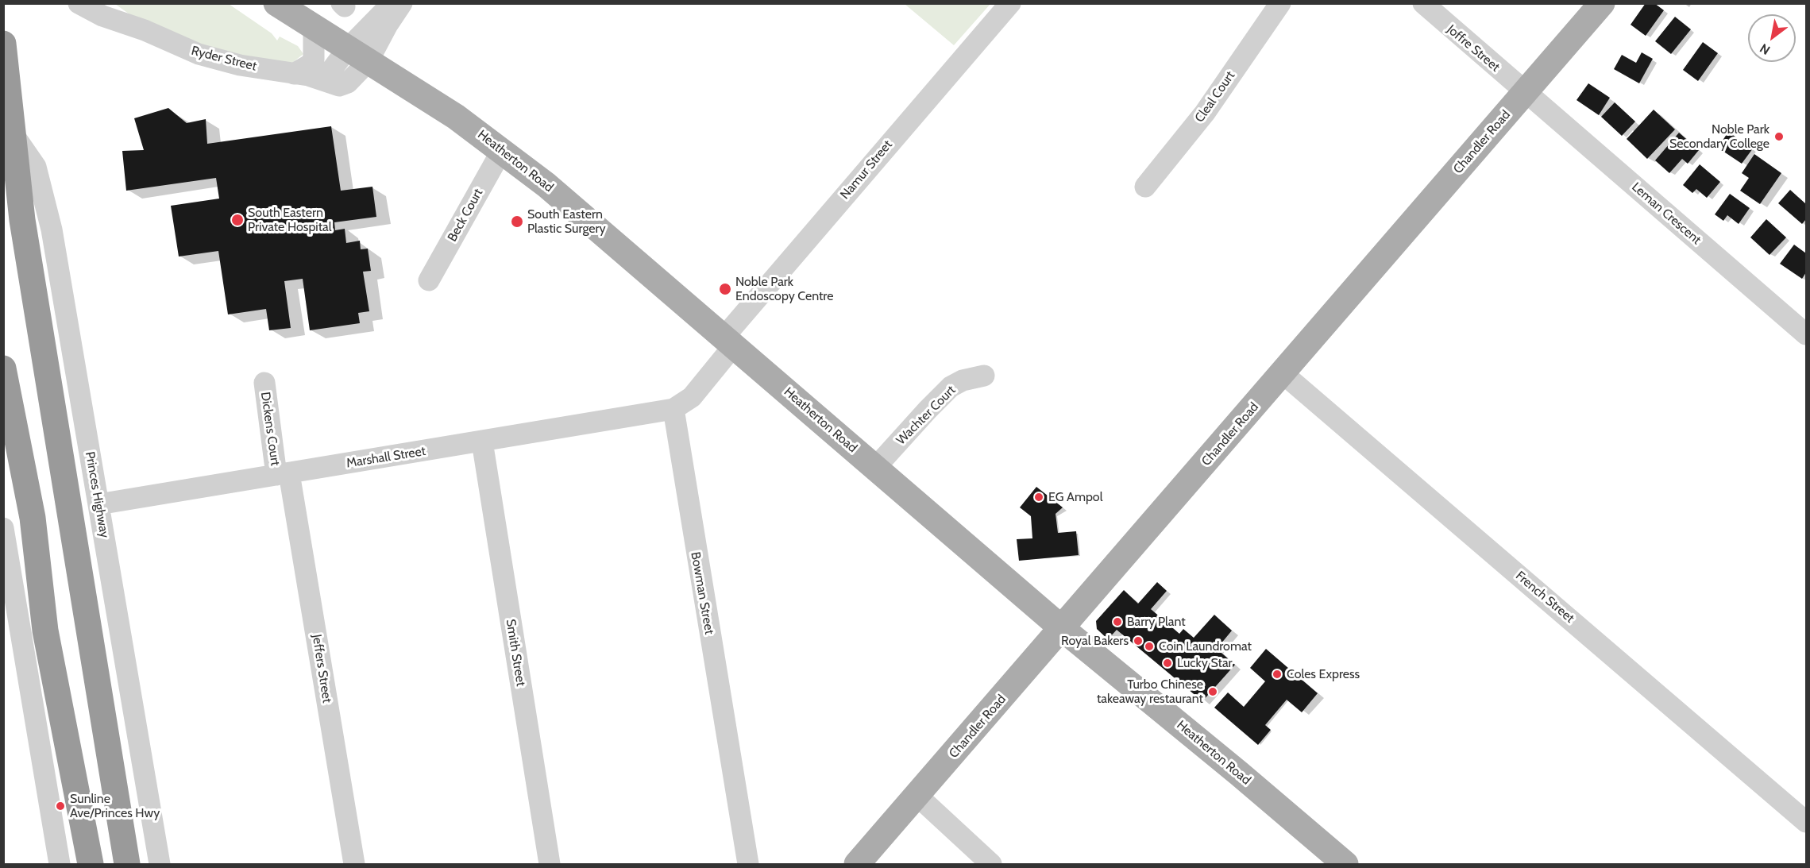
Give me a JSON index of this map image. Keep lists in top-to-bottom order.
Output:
{
  "streets": {
    "highway": ["Princes Highway"],
    "main road": ["Chandler Road", "Heatherton Road"],
    "street": [
      "Joffre Street",
      "Ryder Street",
      "Cleal Court",
      "Namur Street",
      "Leman Crescent",
      "Beck Court",
      "Wachter Court",
      "Dickens Court",
      "Marshall Street",
      "Bowman Street",
      "French Street",
      "Smith Street",
      "Jeffers Street"
    ]
  },
  "crossings": [
    ["Joffre Street", "Chandler Road"],
    ["Joffre Street", "Leman Crescent"],
    ["Ryder Street", "Heatherton Road"],
    ["Chandler Road", "Heatherton Road"],
    ["Chandler Road", "Leman Crescent"],
    ["Chandler Road", "French Street"],
    ["Heatherton Road", "Namur Street"],
    ["Heatherton Road", "Beck Court"],
    ["Heatherton Road", "Wachter Court"],
    ["Dickens Court", "Marshall Street"],
    ["Dickens Court", "Jeffers Street"],
    ["Marshall Street", "Princes Highway"],
    ["Marshall Street", "Bowman Street"],
    ["Marshall Street", "Smith Street"],
    ["Marshall Street", "Jeffers Street"]
  ],
  "places": [
    "Noble Park Secondary College",
    "South Eastern Private Hospital",
    "South Eastern Plastic Surgery",
    "Noble Park Endoscopy Centre",
    "EG Ampol",
    "Barry Plant",
    "Royal Bakers",
    "Coin Laundromat",
    "Lucky Star",
    "Coles Express",
    "Turbo Chinese takeaway restaurant",
    "Sunline Ave/Princes Hwy"
  ],
  "north": "bottom left"
}
